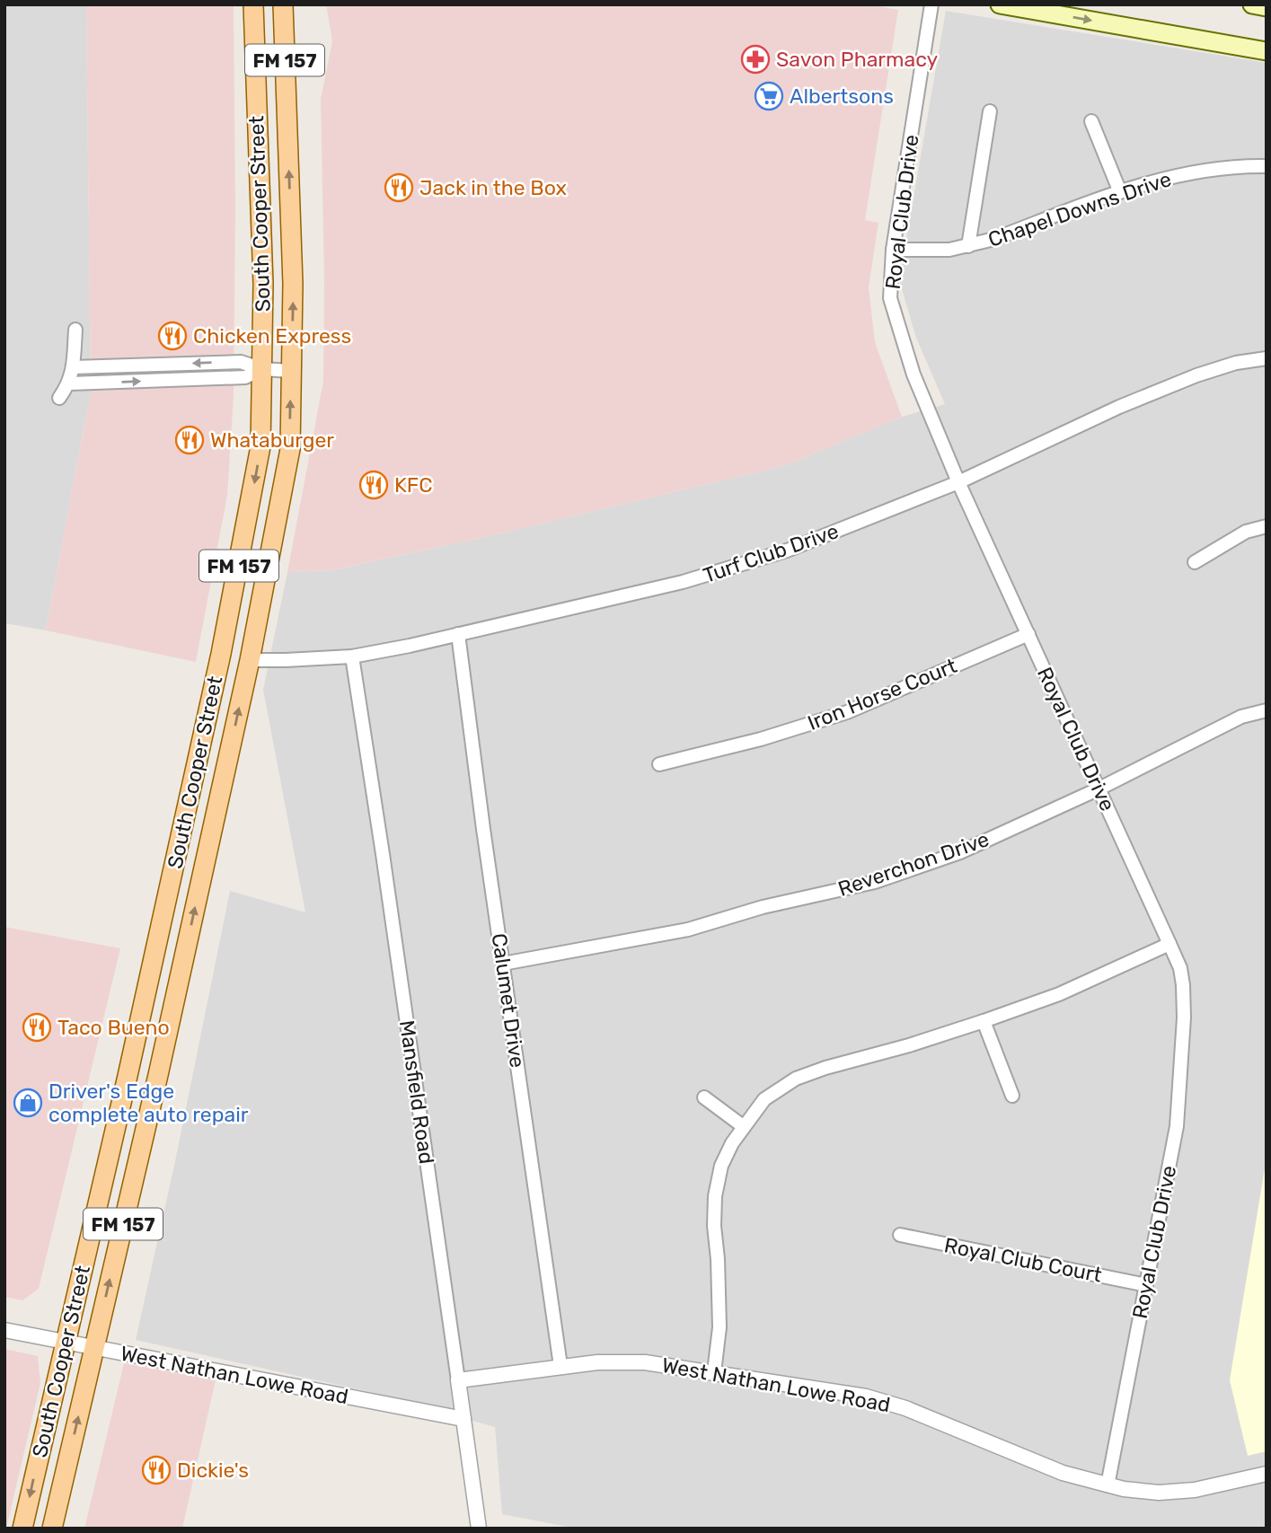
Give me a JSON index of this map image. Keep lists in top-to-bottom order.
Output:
{
  "streets": {
    "main road": ["FM 157", "South Cooper Street"],
    "street": [
      "Chapel Downs Drive",
      "Royal Club Drive",
      "Turf Club Drive",
      "Iron Horse Court",
      "Reverchon Drive",
      "Calumet Drive",
      "Mansfield Road",
      "Royal Club Court",
      "West Nathan Lowe Road"
    ]
  },
  "crossings": [
    ["Chapel Downs Drive", "Royal Club Drive"],
    ["Royal Club Drive", "Turf Club Drive"],
    ["Royal Club Drive", "Iron Horse Court"],
    ["Royal Club Drive", "Reverchon Drive"],
    ["Royal Club Drive", "Royal Club Court"],
    ["Royal Club Drive", "West Nathan Lowe Road"],
    ["South Cooper Street", "Turf Club Drive"],
    ["South Cooper Street", "West Nathan Lowe Road"],
    ["Turf Club Drive", "Calumet Drive"],
    ["Turf Club Drive", "Mansfield Road"],
    ["Reverchon Drive", "Calumet Drive"],
    ["Calumet Drive", "West Nathan Lowe Road"],
    ["Mansfield Road", "West Nathan Lowe Road"]
  ],
  "places": {
    "pharmacy": ["Savon Pharmacy"],
    "supermarket": ["Albertsons"],
    "restaurant": [
      "Jack in the Box",
      "Chicken Express",
      "Whataburger",
      "KFC",
      "Taco Bueno",
      "Dickie's"
    ],
    "shop": ["Driver's Edge complete auto repair"]
  }
}
